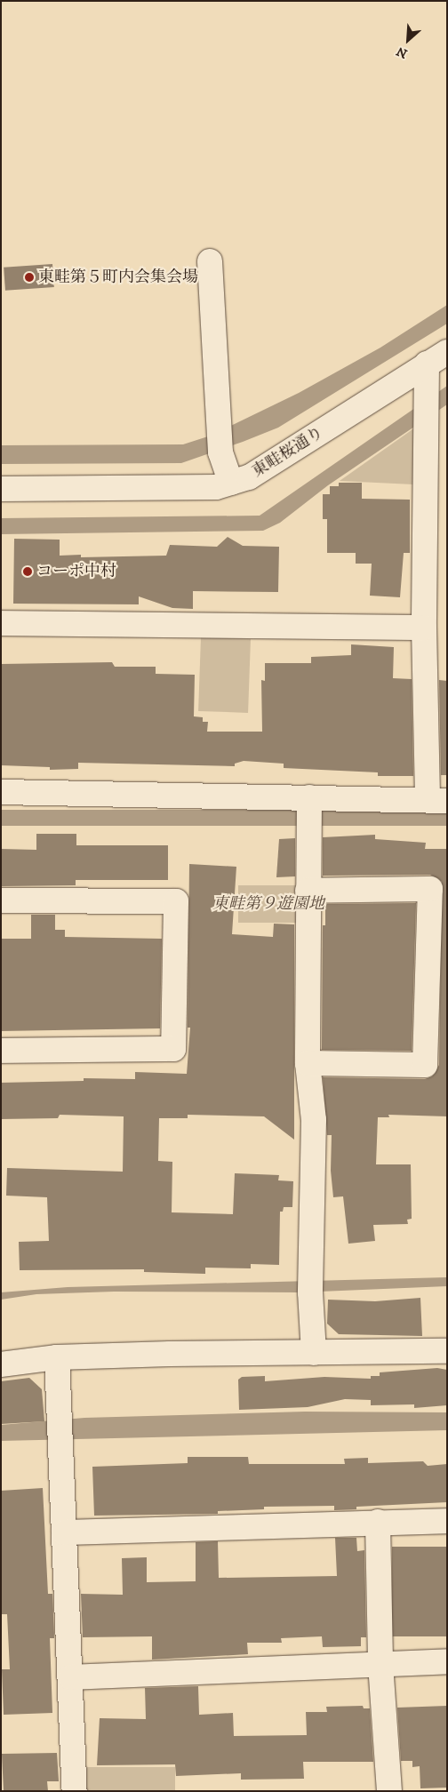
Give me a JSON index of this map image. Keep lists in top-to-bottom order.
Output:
{
  "streets": {
    "street": ["東畦桜通り"]
  },
  "parks": ["東畦第９遊園地"],
  "places": ["東畦第５町内会集会場", "コーポ中村"],
  "north": "bottom left"
}
